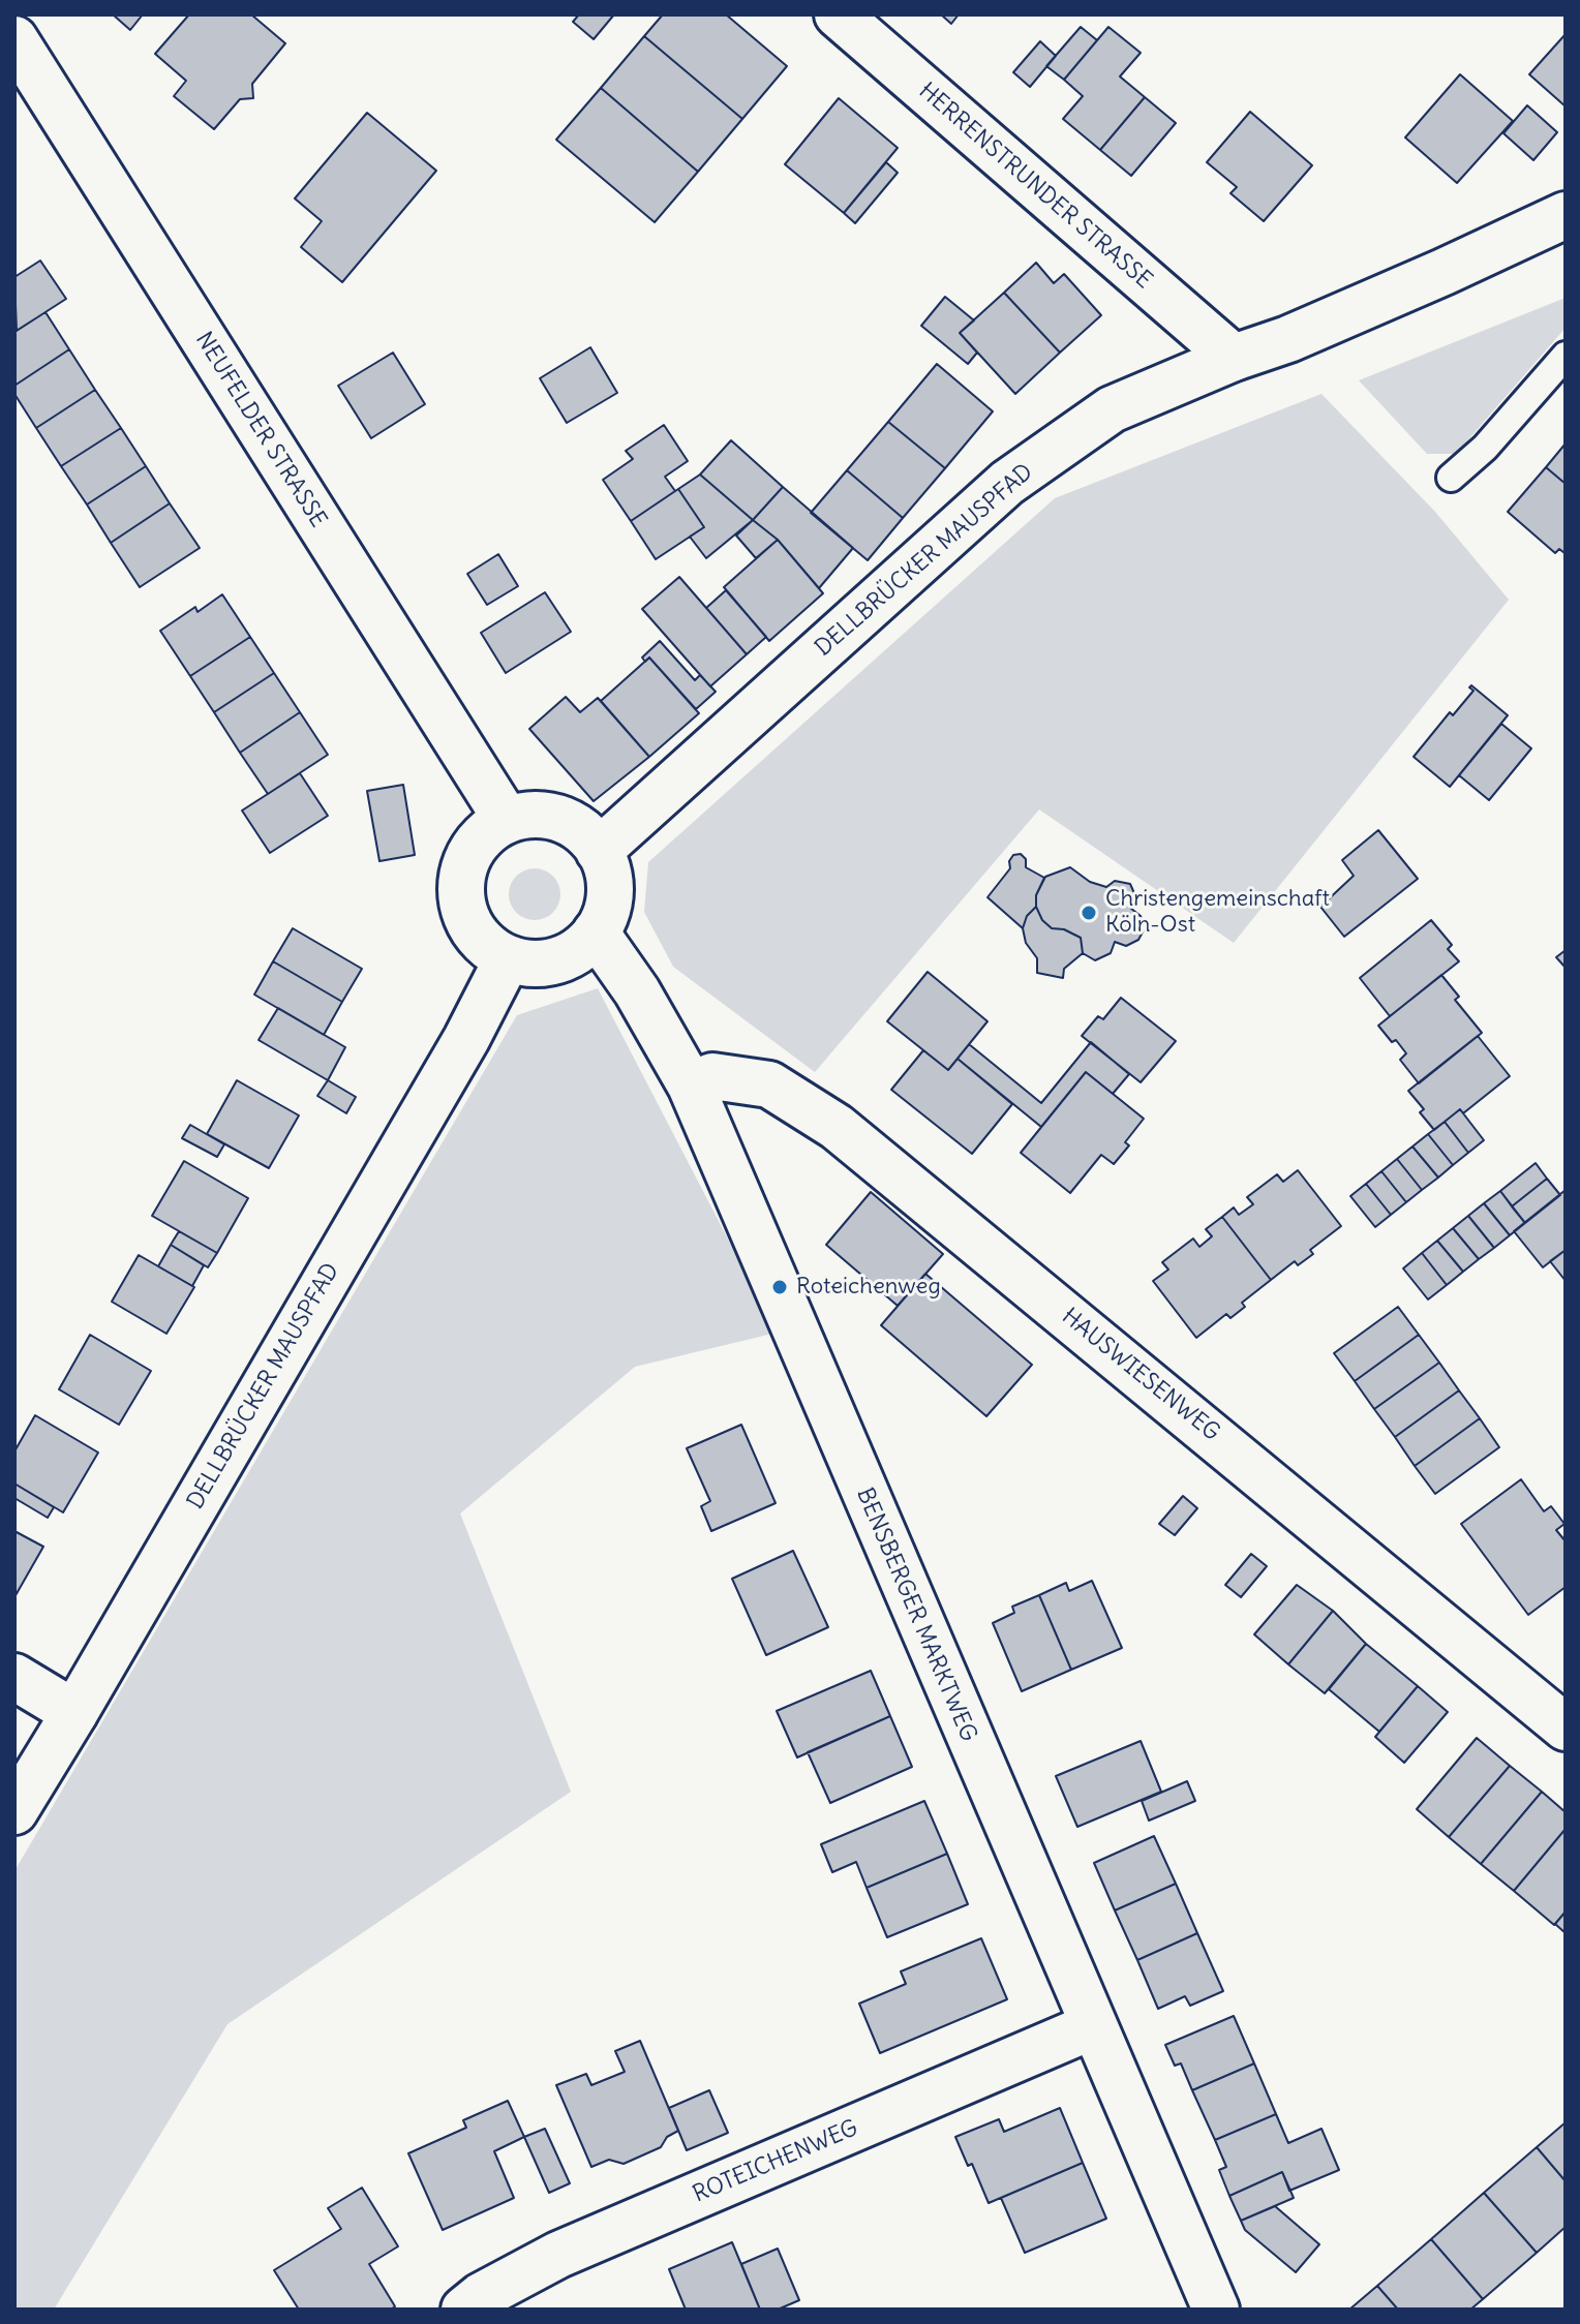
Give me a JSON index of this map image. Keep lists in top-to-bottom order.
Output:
{
  "streets": {
    "street": [
      "HERRENSTRUNDER STRASSE",
      "NEUFELDER STRASSE",
      "DELLBRÜCKER MAUSPFAD",
      "HAUSWIESENWEG",
      "BENSBERGER MARKTWEG",
      "ROTEICHENWEG"
    ]
  },
  "crossings": [
    ["HERRENSTRUNDER STRASSE", "DELLBRÜCKER MAUSPFAD"],
    ["NEUFELDER STRASSE", "DELLBRÜCKER MAUSPFAD"],
    ["NEUFELDER STRASSE", "BENSBERGER MARKTWEG"],
    ["DELLBRÜCKER MAUSPFAD", "BENSBERGER MARKTWEG"],
    ["HAUSWIESENWEG", "BENSBERGER MARKTWEG"],
    ["BENSBERGER MARKTWEG", "ROTEICHENWEG"]
  ],
  "places": ["Christengemeinschaft Köln-Ost", "Roteichenweg"]
}
